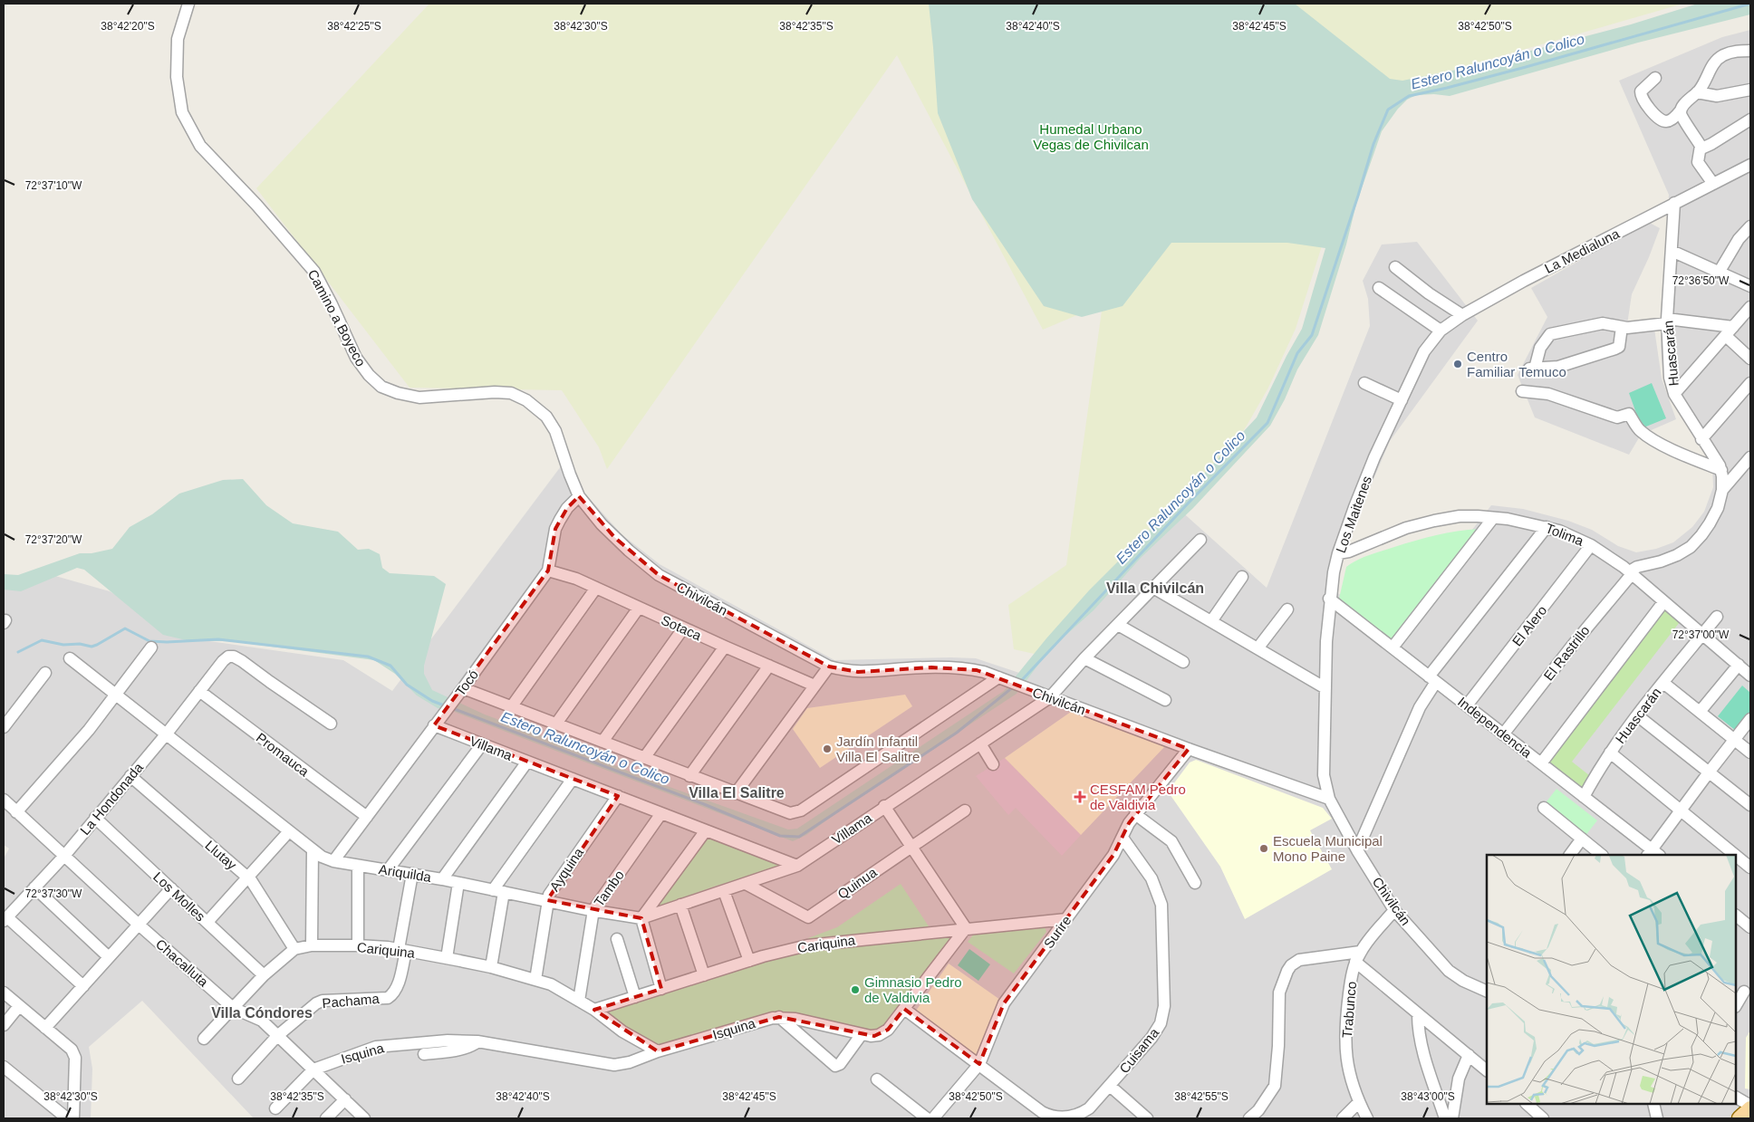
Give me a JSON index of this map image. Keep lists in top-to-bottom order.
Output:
{
  "streets": {
    "street": [
      "La Medialuna",
      "Camino a Boyeco",
      "Huascarán",
      "Los Maitenes",
      "Tolima",
      "Chivilcán",
      "El Alero",
      "Sotaca",
      "El Rastrillo",
      "Tocó",
      "Independencia",
      "Villama",
      "Promauca",
      "La Hondonada",
      "Llutay",
      "Ayquina",
      "Ariquilda",
      "Quinua",
      "Tambo",
      "Los Molles",
      "Surire",
      "Cariquina",
      "Chacalluta",
      "Pachama",
      "Trabunco",
      "Isquina",
      "Cuisama"
    ]
  },
  "crossings": [
    ["La Medialuna", "Huascarán"],
    ["La Medialuna", "Los Maitenes"],
    ["Camino a Boyeco", "Chivilcán"],
    ["Camino a Boyeco", "Tocó"],
    ["Huascarán", "Tolima"],
    ["Huascarán", "Independencia"],
    ["Los Maitenes", "Tolima"],
    ["Los Maitenes", "Chivilcán"],
    ["Los Maitenes", "Independencia"],
    ["Tolima", "El Alero"],
    ["Tolima", "El Rastrillo"],
    ["Chivilcán", "Tocó"],
    ["Chivilcán", "Villama"],
    ["Chivilcán", "Surire"],
    ["Chivilcán", "Trabunco"],
    ["El Alero", "Independencia"],
    ["Sotaca", "Tocó"],
    ["El Rastrillo", "Independencia"],
    ["Tocó", "Villama"],
    ["Tocó", "Promauca"],
    ["Tocó", "Ariquilda"],
    ["Villama", "Ayquina"],
    ["Villama", "Ariquilda"],
    ["Villama", "Tambo"],
    ["Promauca", "La Hondonada"],
    ["La Hondonada", "Llutay"],
    ["La Hondonada", "Ariquilda"],
    ["La Hondonada", "Los Molles"],
    ["La Hondonada", "Chacalluta"],
    ["Llutay", "Cariquina"],
    ["Ayquina", "Ariquilda"],
    ["Ayquina", "Cariquina"],
    ["Ariquilda", "Quinua"],
    ["Ariquilda", "Tambo"],
    ["Ariquilda", "Pachama"],
    ["Tambo", "Cariquina"],
    ["Los Molles", "Cariquina"],
    ["Surire", "Cariquina"],
    ["Surire", "Cuisama"],
    ["Cariquina", "Chacalluta"],
    ["Cariquina", "Pachama"],
    ["Cariquina", "Isquina"],
    ["Chacalluta", "Pachama"],
    ["Chacalluta", "Isquina"],
    ["Isquina", "Cuisama"]
  ],
  "districts": ["Villa Chivilcán", "Villa El Salitre", "Villa Cóndores"],
  "water": ["Estero Raluncoyán o Colico"],
  "parks": ["Humedal Urbano Vegas de Chivilcan"],
  "places": {
    "other": [
      "Centro Familiar Temuco",
      "Jardín Infantil Villa El Salitre",
      "Escuela Municipal Mono Paine",
      "Gimnasio Pedro de Valdivia"
    ],
    "health": ["CESFAM Pedro de Valdivia"]
  },
  "coordinates": [
    "38°42'20\"S",
    "38°42'25\"S",
    "38°42'30\"S",
    "38°42'35\"S",
    "38°42'40\"S",
    "38°42'45\"S",
    "38°42'50\"S",
    "72°37'10\"W",
    "72°36'50\"W",
    "72°37'20\"W",
    "72°37'00\"W",
    "72°37'30\"W",
    "38°42'55\"S",
    "38°43'00\"S"
  ]
}
